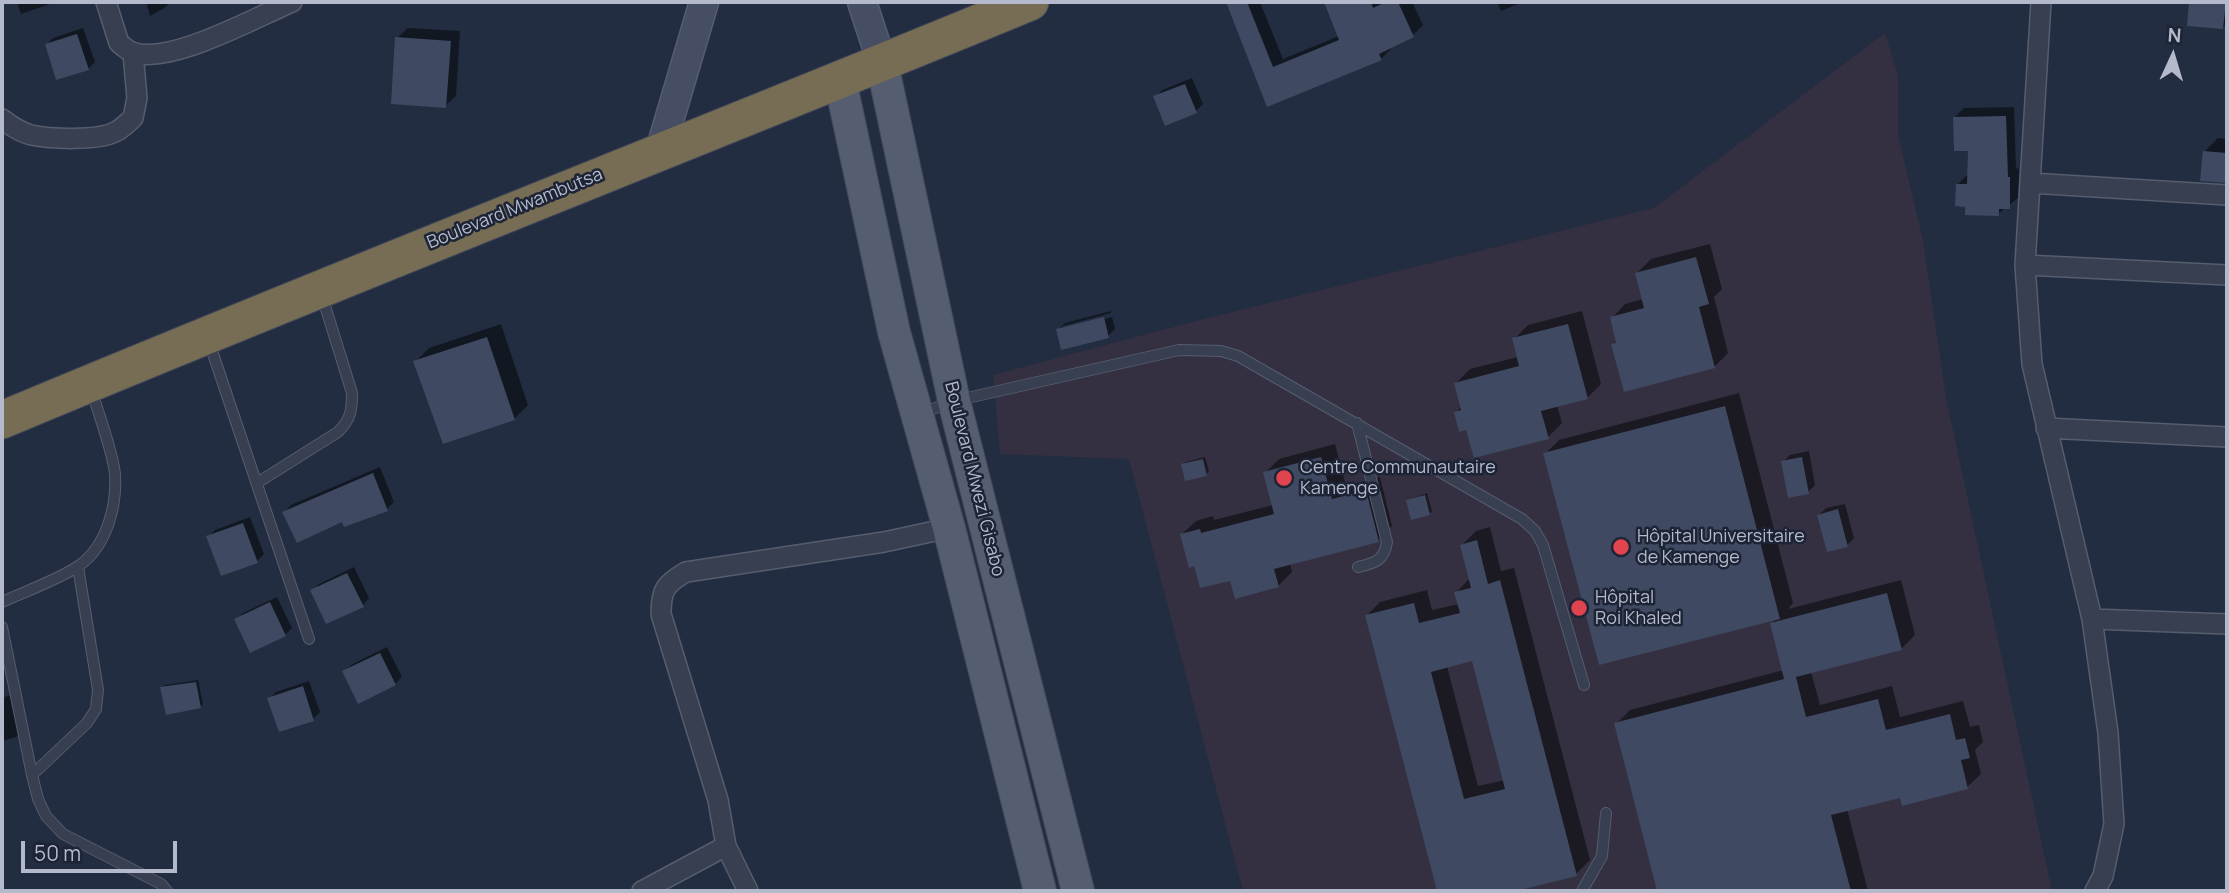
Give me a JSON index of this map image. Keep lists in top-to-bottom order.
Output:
{
  "streets": {
    "highway": ["Boulevard Mwambutsa"],
    "main road": ["Boulevard Mwezi Gisabo"]
  },
  "crossings": [
    ["Boulevard Mwambutsa", "Boulevard Mwezi Gisabo"]
  ],
  "places": ["Centre Communautaire Kamenge", "Hôpital Universitaire de Kamenge", "Hôpital Roi Khaled"],
  "scale_bar": "50 m",
  "north": "top"
}
